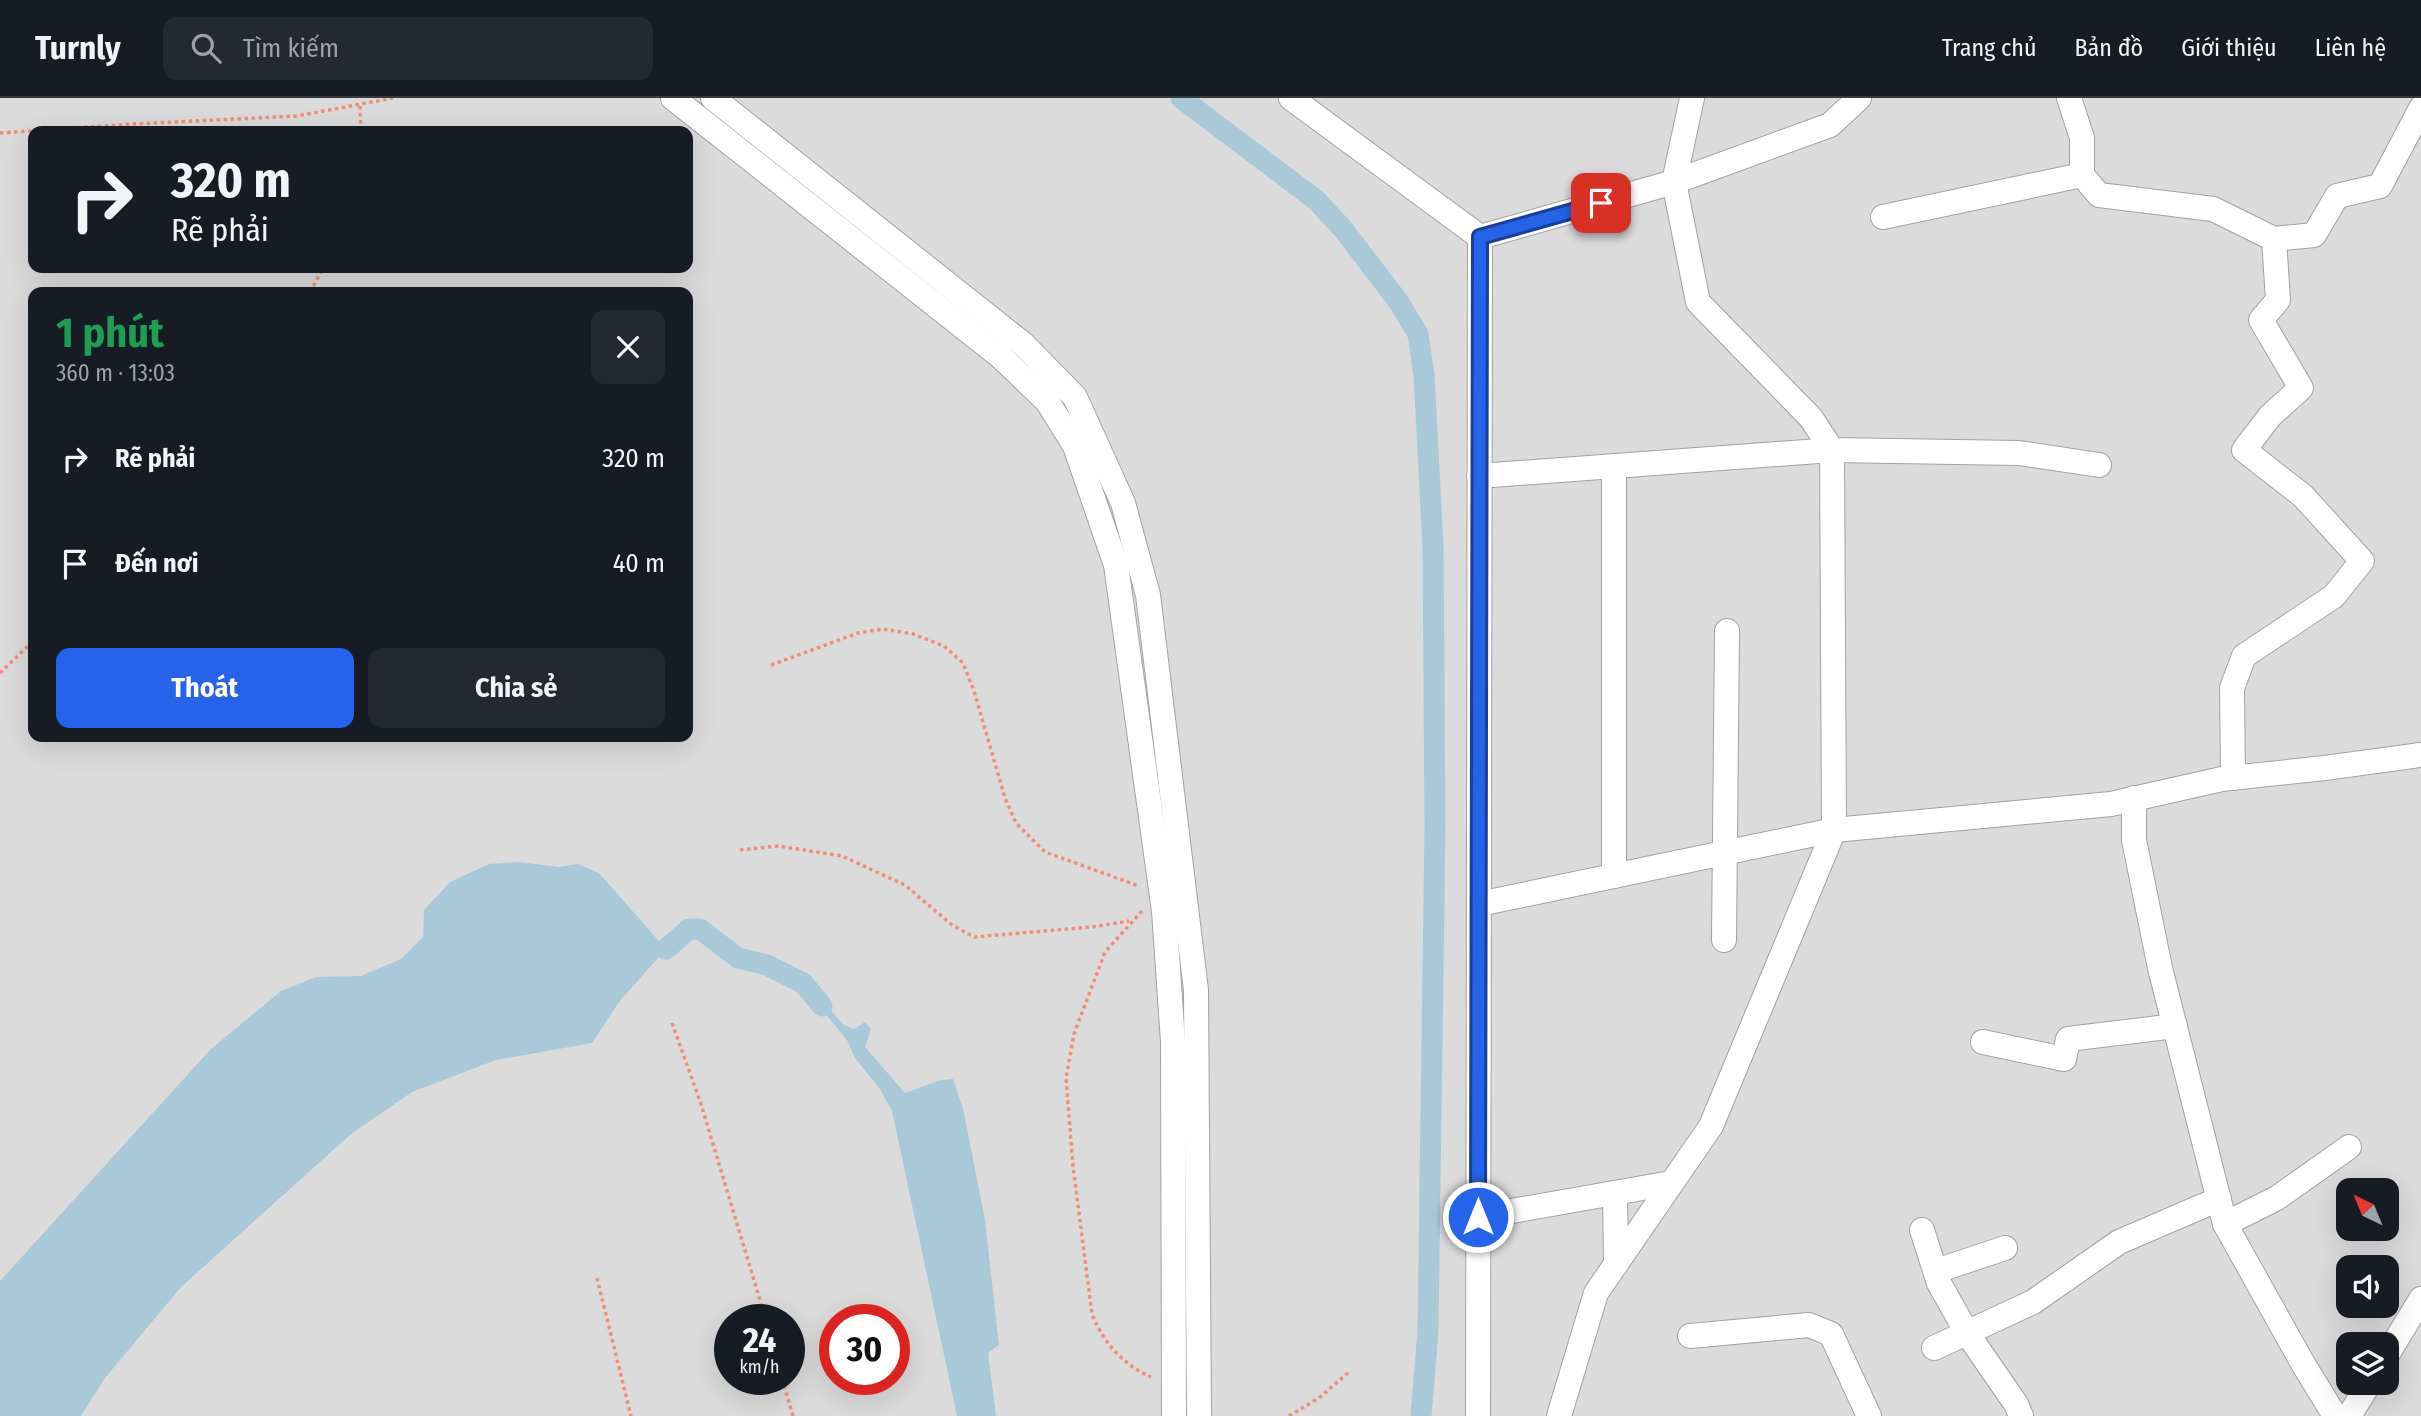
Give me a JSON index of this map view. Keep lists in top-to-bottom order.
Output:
{
  "north": "top left",
  "page": {
    "header": "Turnly",
    "search": "Tìm kiếm",
    "nav": [
      "Trang chủ",
      "Bản đồ",
      "Giới thiệu",
      "Liên hệ"
    ],
    "turn": ["320 m", "Rẽ phải"],
    "heading": ["1 phút", "360 m · 13:03"],
    "list": [
      {
        "name": "Rẽ phải",
        "value": "320 m"
      },
      {
        "name": "Đến nơi",
        "value": "40 m"
      }
    ],
    "buttons": ["Thoát", "Chia sẻ"],
    "speed": "24 km/h",
    "limit": "30"
  }
}
